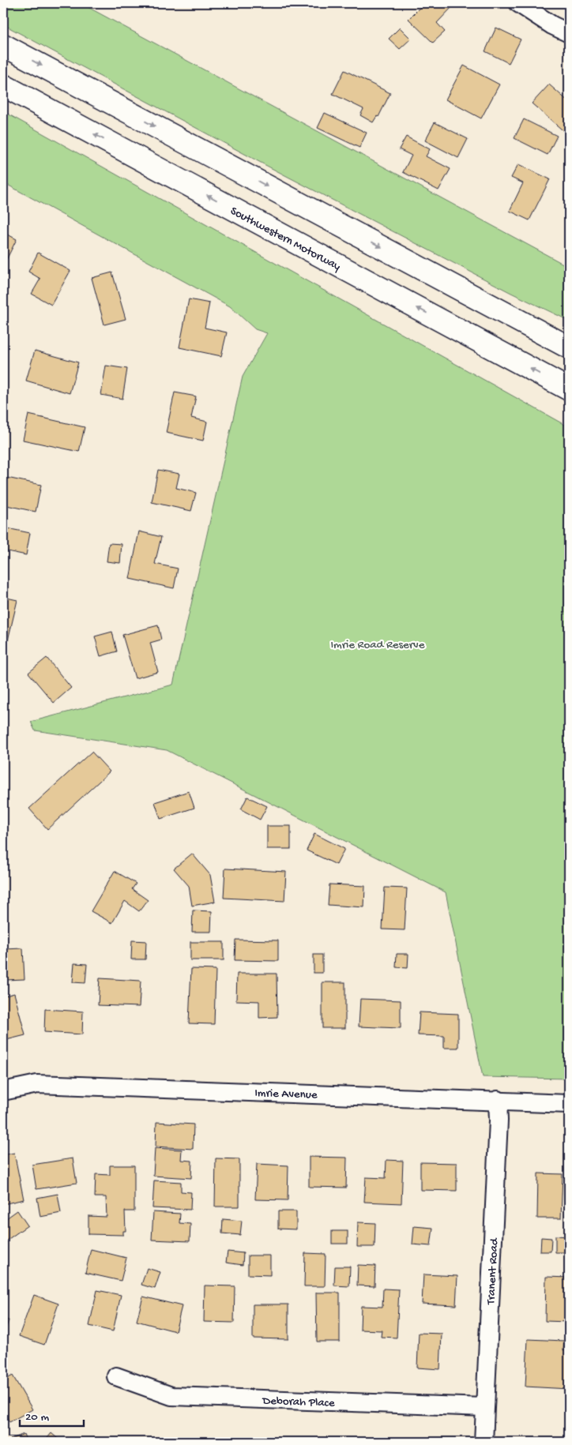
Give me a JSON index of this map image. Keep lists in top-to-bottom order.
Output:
{
  "streets": {
    "highway": ["Southwestern Motorway"],
    "street": ["Imrie Avenue", "Tranent Road", "Deborah Place"]
  },
  "crossings": [
    ["Imrie Avenue", "Tranent Road"],
    ["Tranent Road", "Deborah Place"]
  ],
  "parks": ["Imrie Road Reserve"],
  "scale_bar": "20 m"
}
